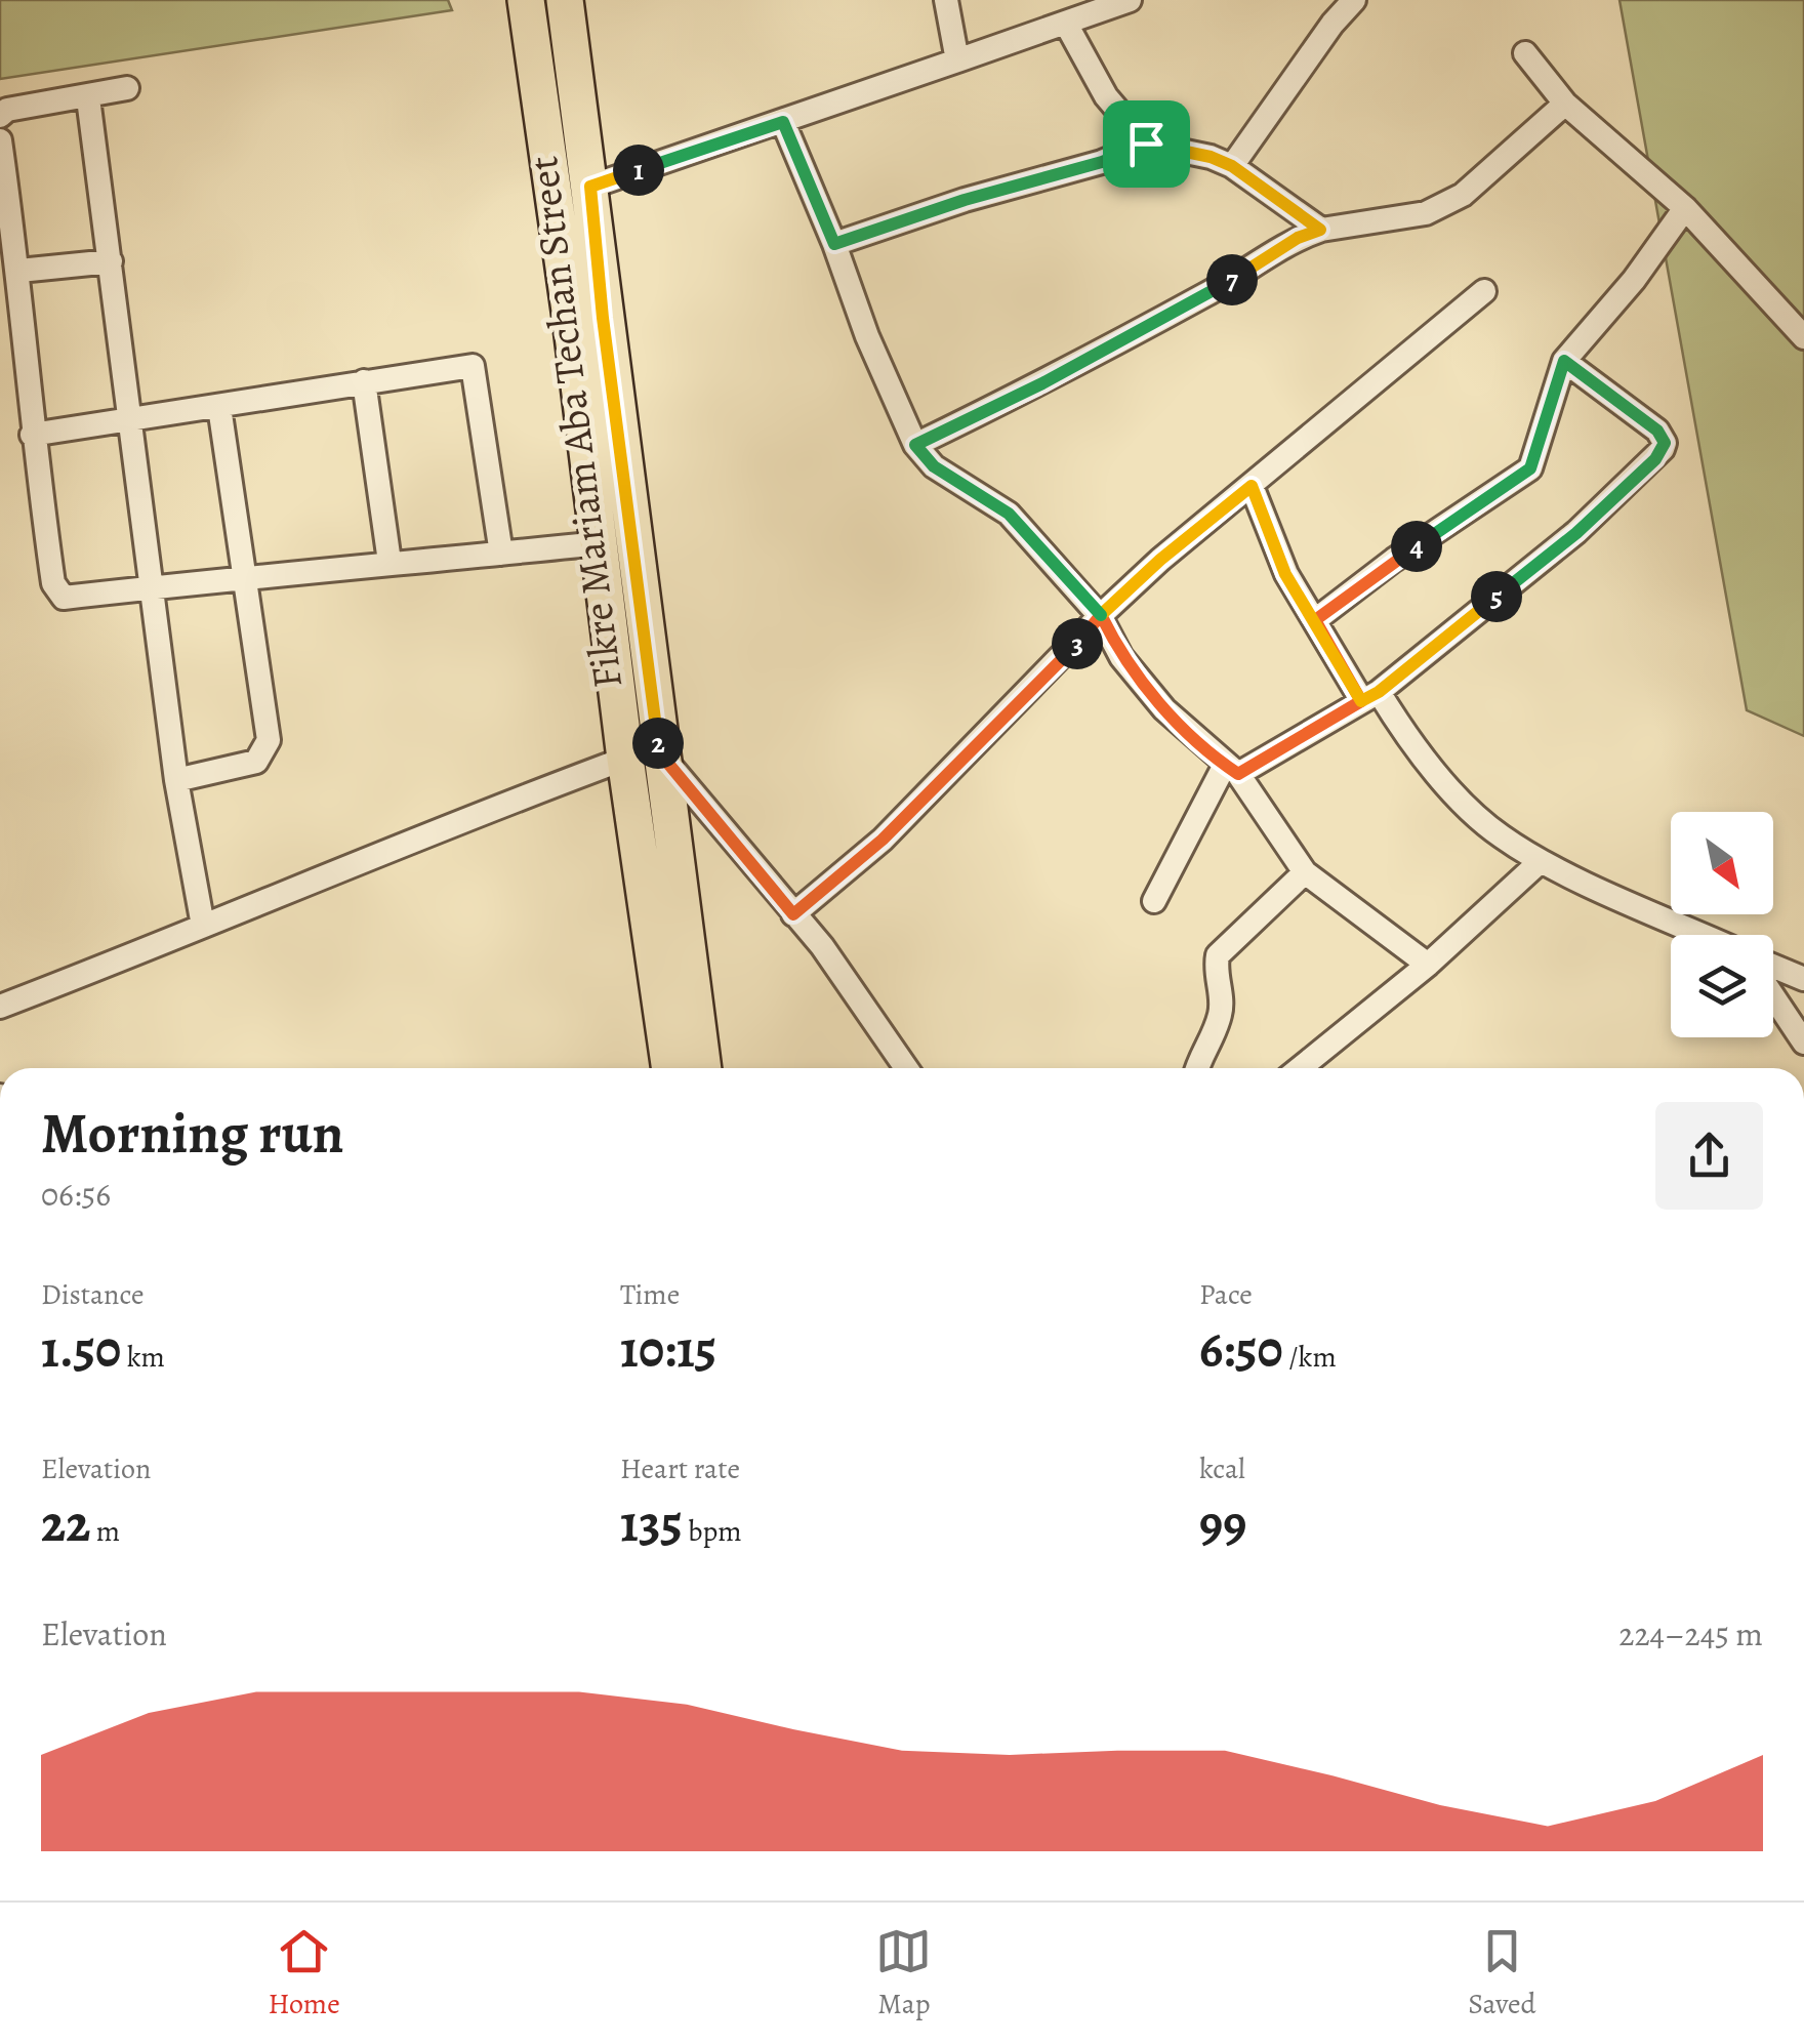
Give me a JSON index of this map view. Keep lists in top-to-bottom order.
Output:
{
  "streets": {
    "main road": ["Fikre Mariam Aba Techan Street"]
  },
  "north": "bottom right",
  "page": {
    "pins": [
      "1",
      "7",
      "4",
      "5",
      "3",
      "2"
    ],
    "heading": ["Morning run", "06:56"],
    "stats": [
      ["Distance", "1.50 km"],
      ["Time", "10:15"],
      ["Pace", "6:50 /km"],
      ["Elevation", "22 m"],
      ["Heart rate", "135 bpm"],
      ["kcal", "99"]
    ],
    "chart": ["Elevation", "224–245 m"],
    "tabs": ["Home", "Map", "Saved"]
  }
}
